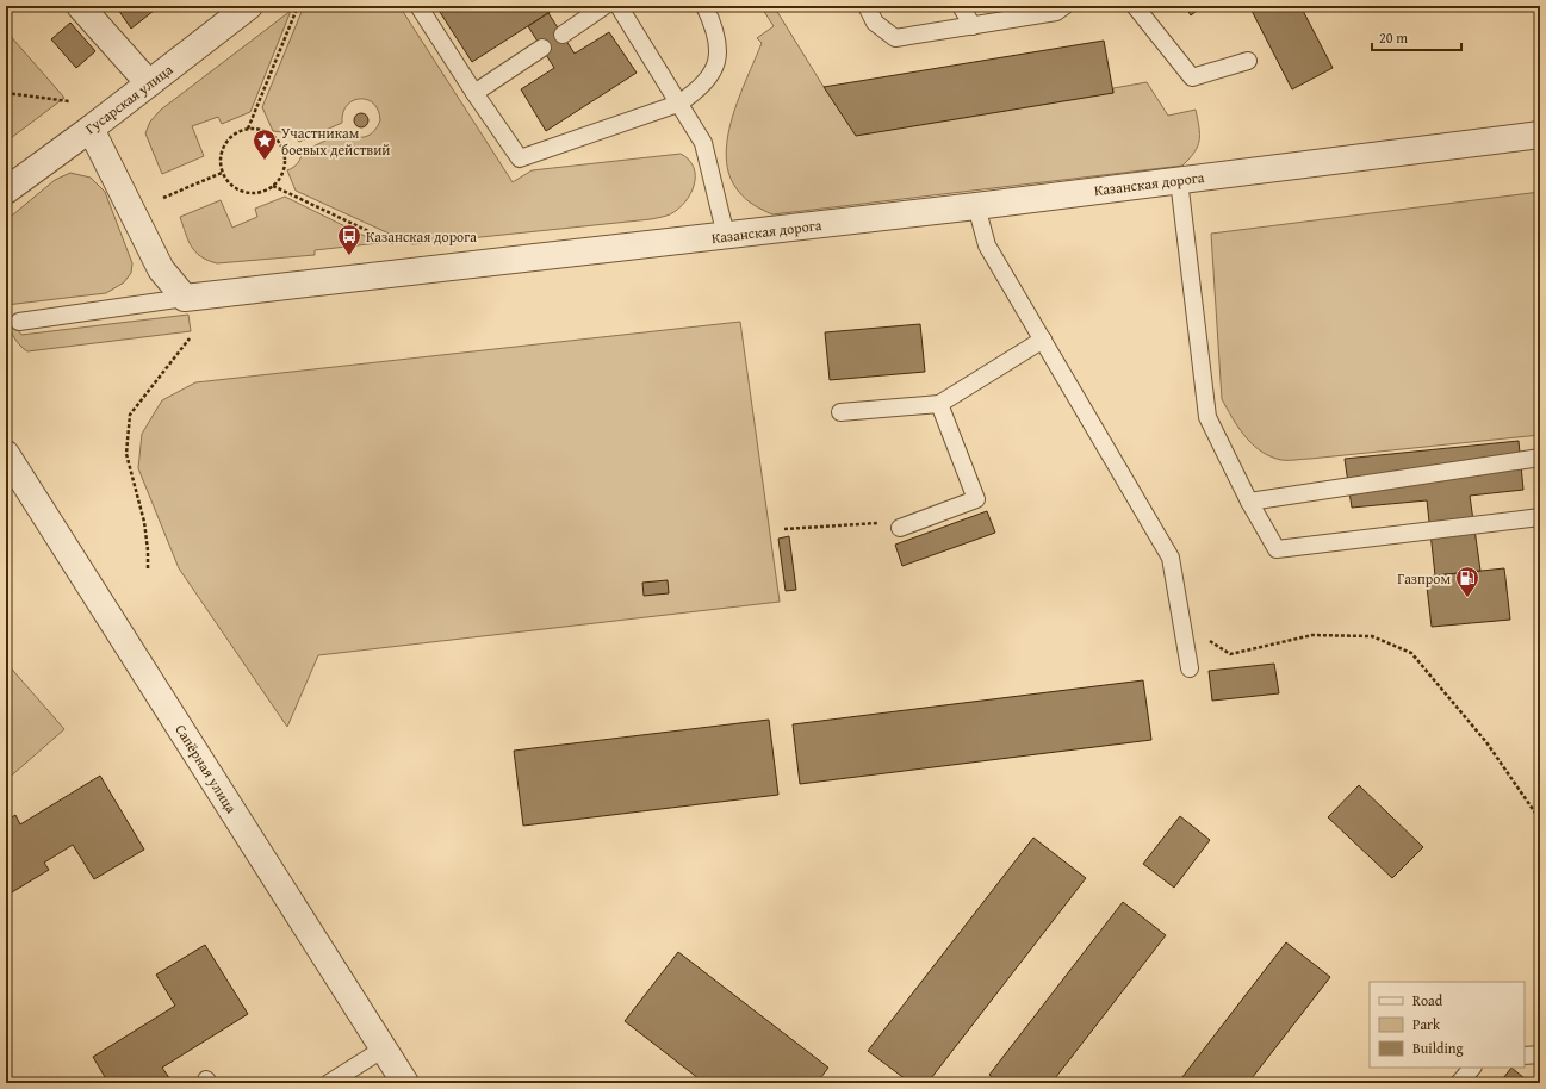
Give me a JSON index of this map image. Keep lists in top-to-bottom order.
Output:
{
  "streets": {
    "street": ["Гусарская улица", "Казанская дорога", "Сапёрная улица"]
  },
  "places": {
    "place": ["Участникам боевых действий"],
    "bus stop": ["Казанская дорога"],
    "fuel station": ["Газпром"]
  },
  "legend": ["Road", "Park", "Building"],
  "scale_bar": "20 m"
}
